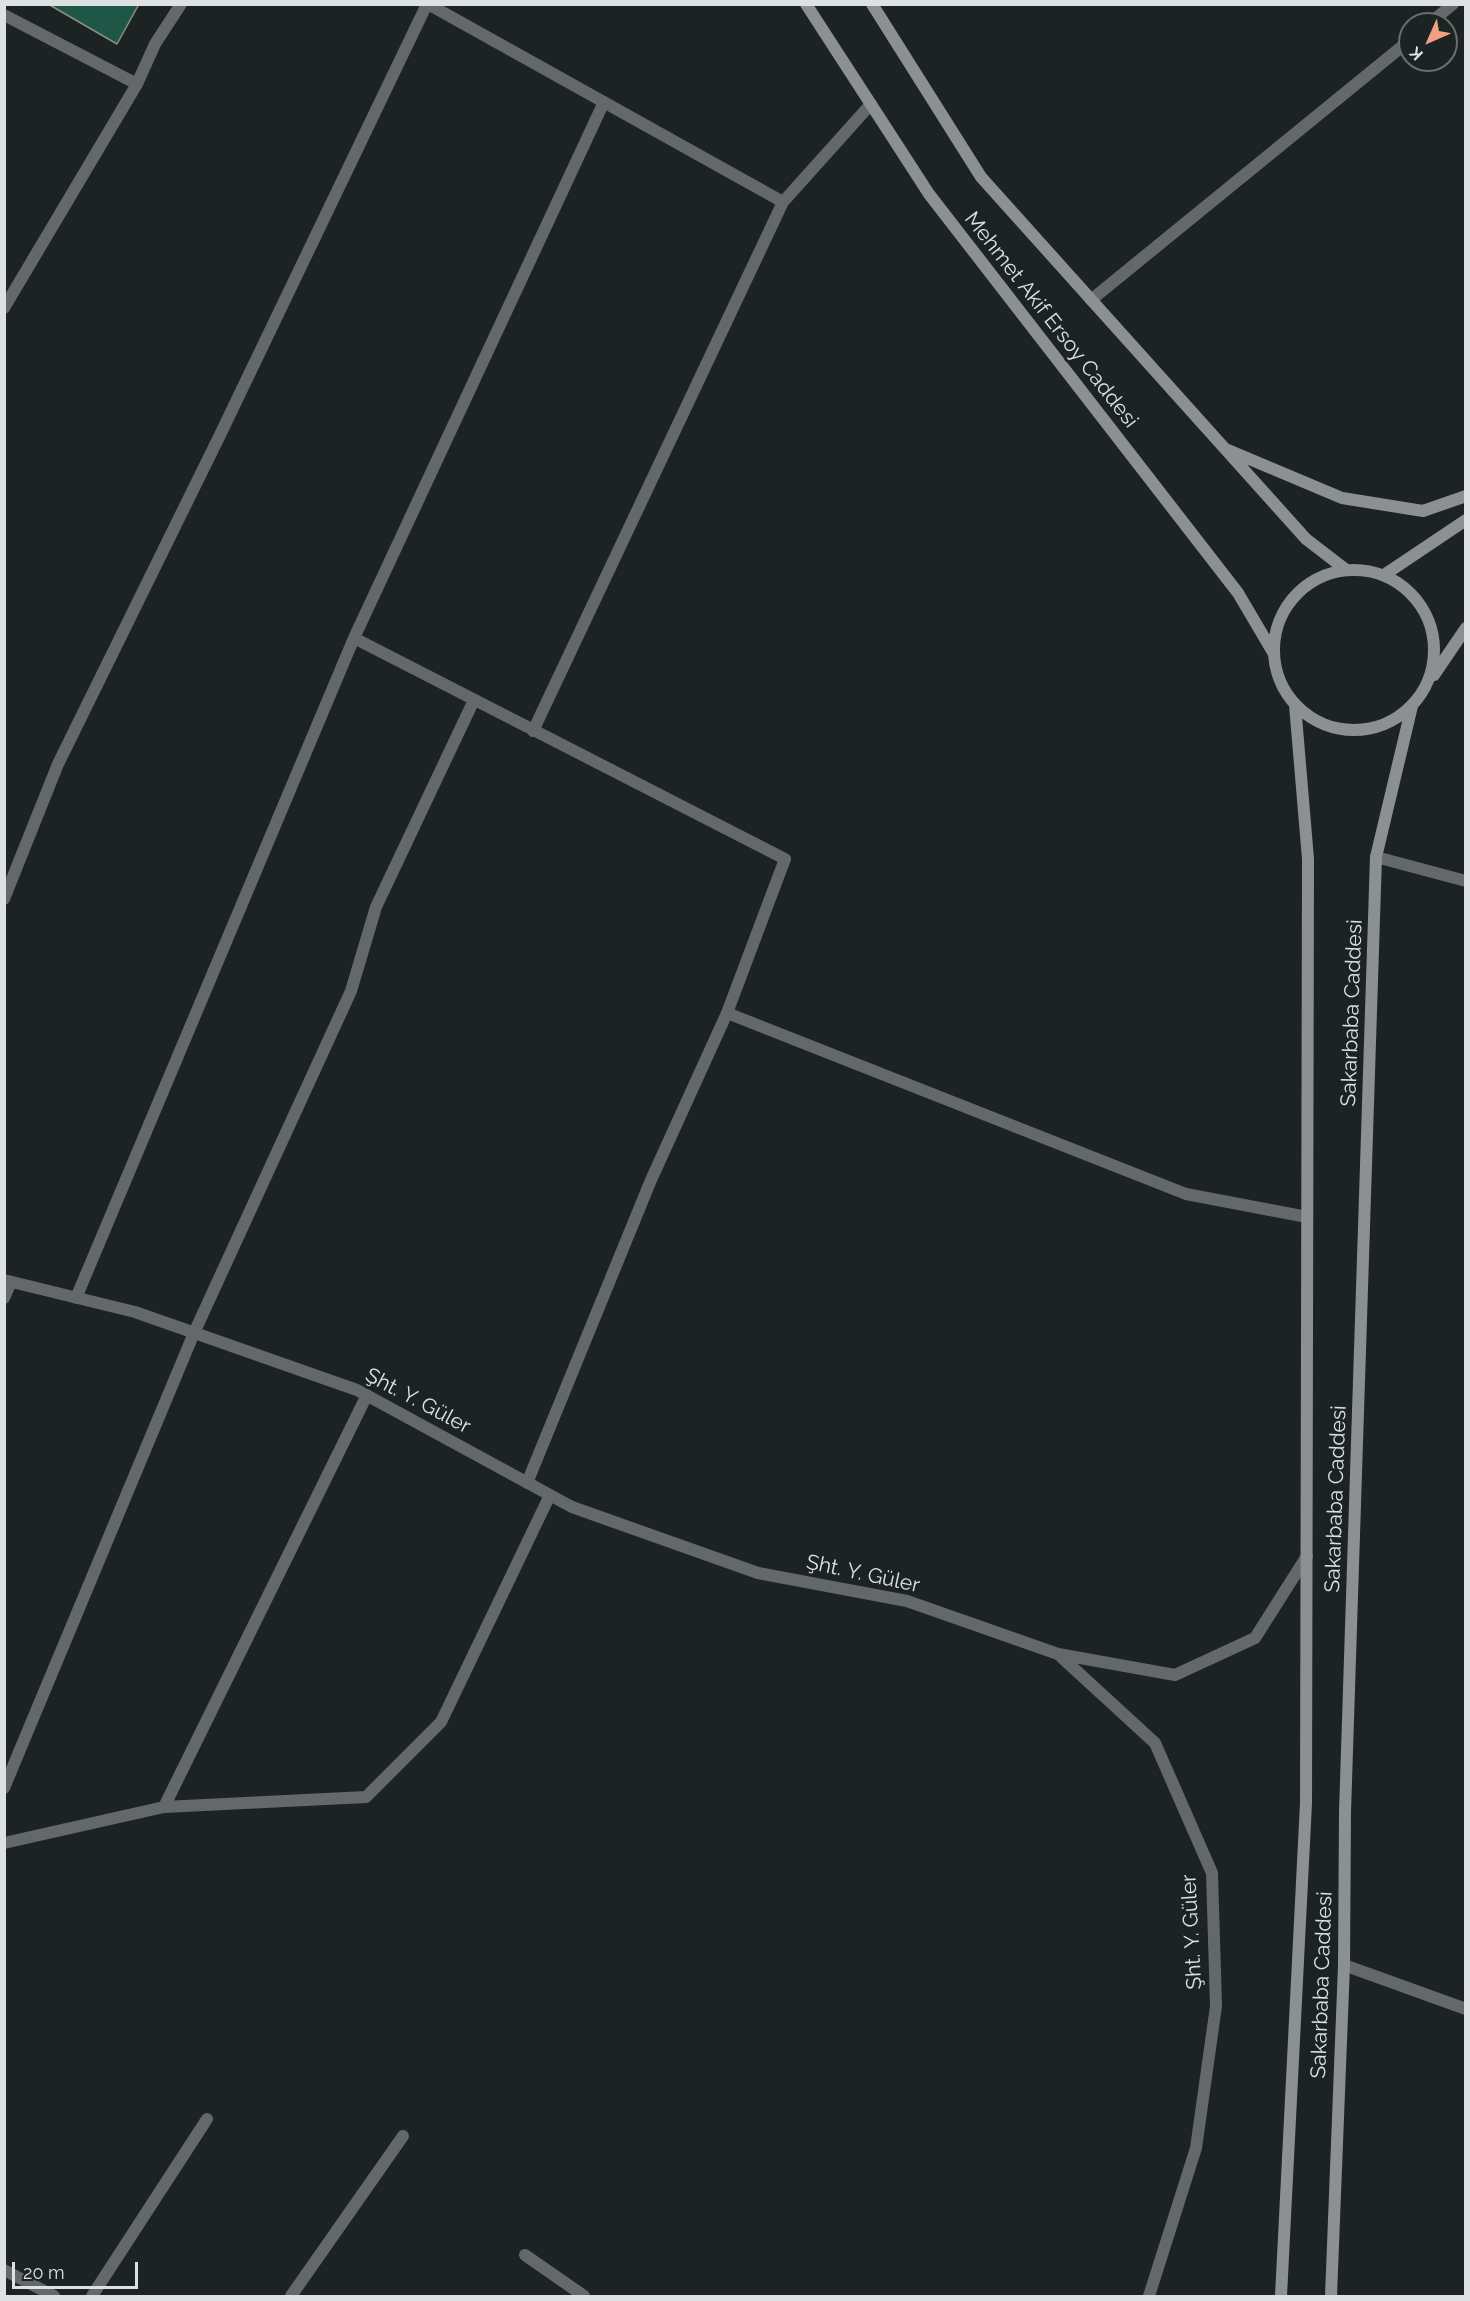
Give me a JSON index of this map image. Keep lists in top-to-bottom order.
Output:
{
  "streets": {
    "main road": ["Mehmet Akif Ersoy Caddesi", "Sakarbaba Caddesi"],
    "street": ["Şht. Y. Güler"]
  },
  "crossings": [
    ["Mehmet Akif Ersoy Caddesi", "Sakarbaba Caddesi"]
  ],
  "scale_bar": "20 m",
  "north": "bottom left"
}
